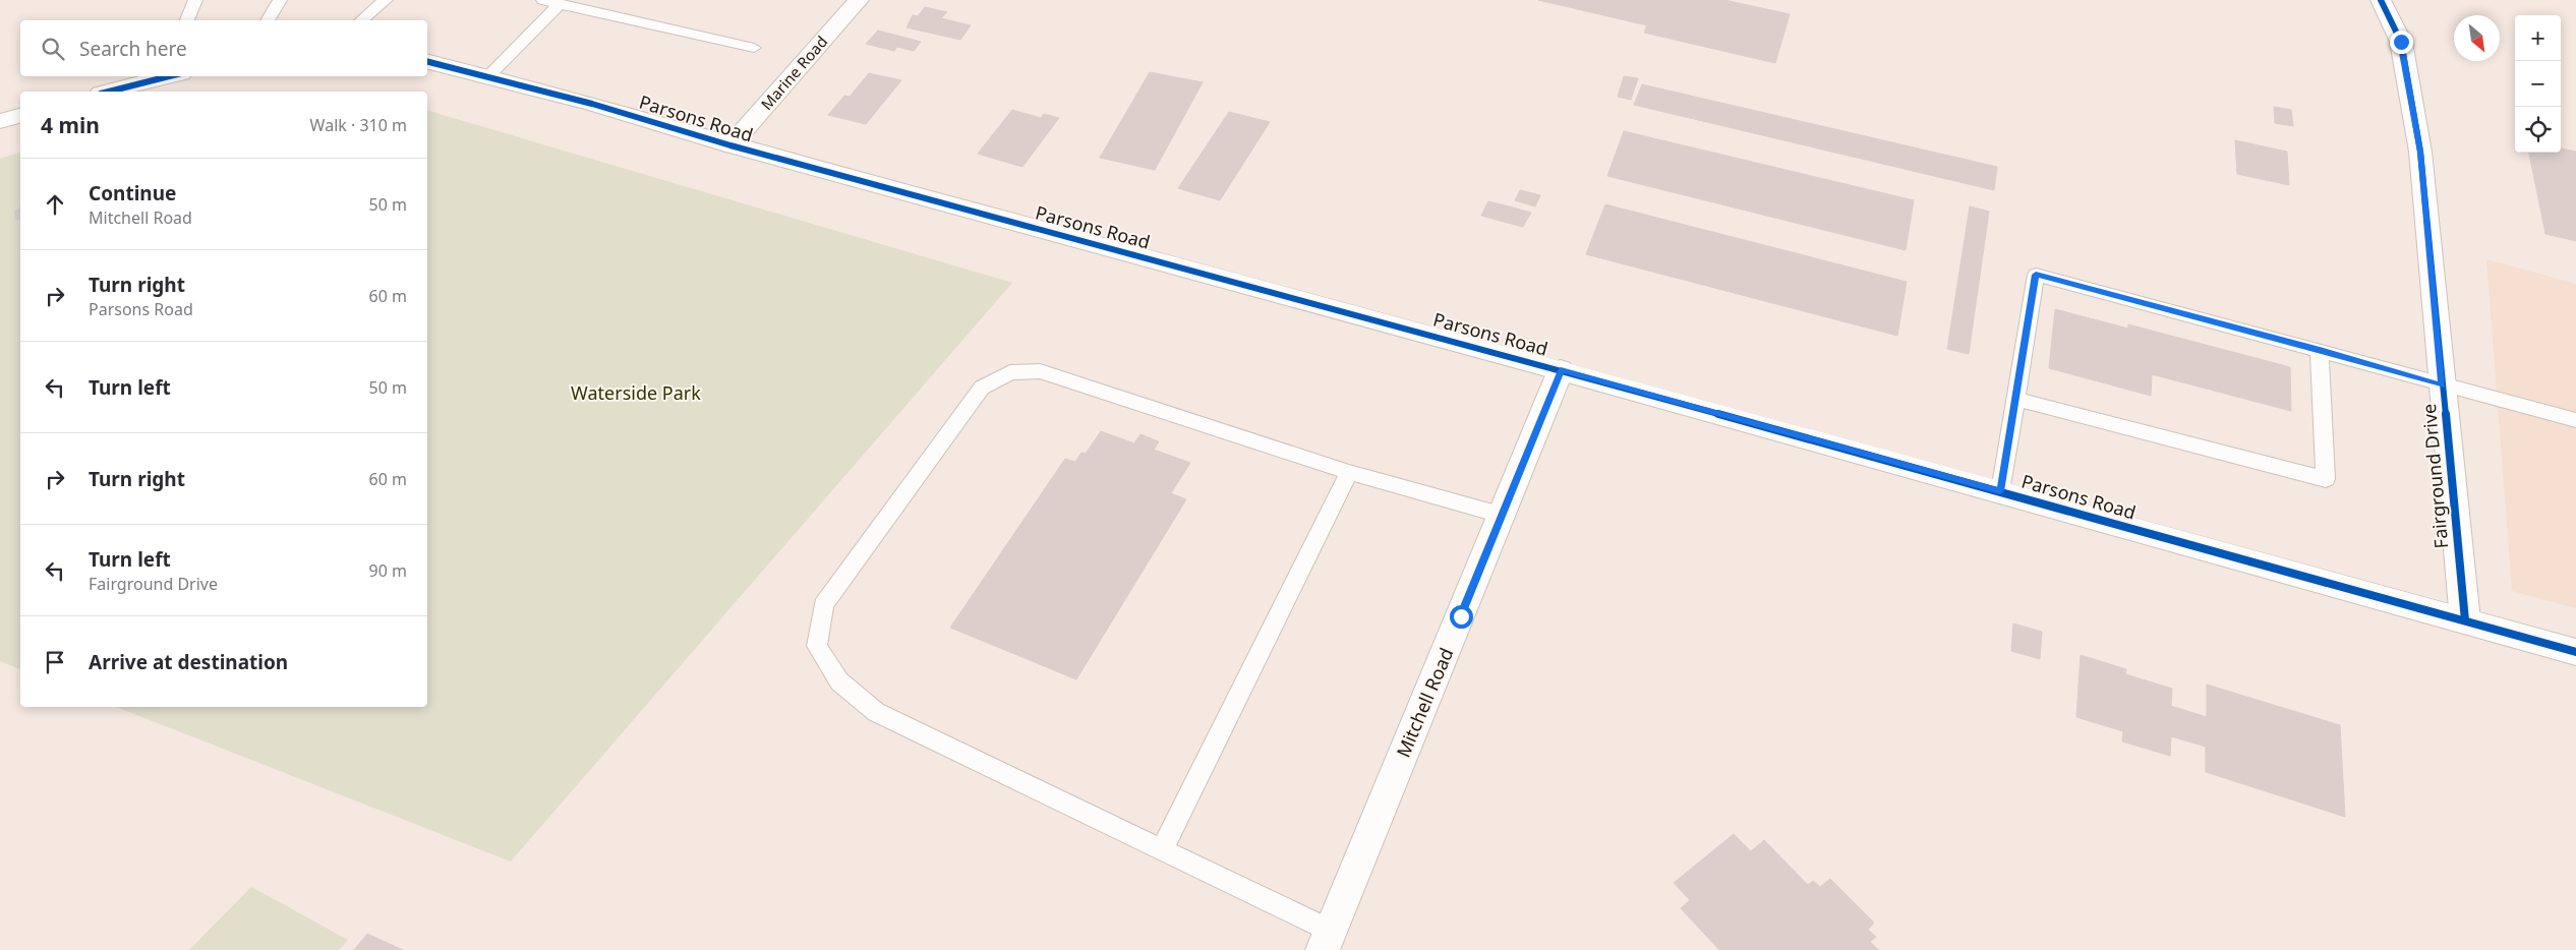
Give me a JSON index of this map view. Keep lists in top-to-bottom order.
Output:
{
  "streets": {
    "street": [
      "Marine Road",
      "Parsons Road",
      "Fairground Drive",
      "Mitchell Road"
    ]
  },
  "crossings": [
    ["Marine Road", "Parsons Road"],
    ["Parsons Road", "Fairground Drive"],
    ["Parsons Road", "Mitchell Road"]
  ],
  "parks": ["Waterside Park"],
  "north": "bottom right",
  "page": {
    "map_buttons": ["+", "−"],
    "search": "Search here",
    "heading": ["4 min", "Walk · 310 m"],
    "list": [
      ["Continue", "Mitchell Road", "50 m"],
      ["Turn right", "Parsons Road", "60 m"],
      ["Turn left", "50 m"],
      ["Turn right", "60 m"],
      ["Turn left", "Fairground Drive", "90 m"],
      "Arrive at destination"
    ]
  }
}
